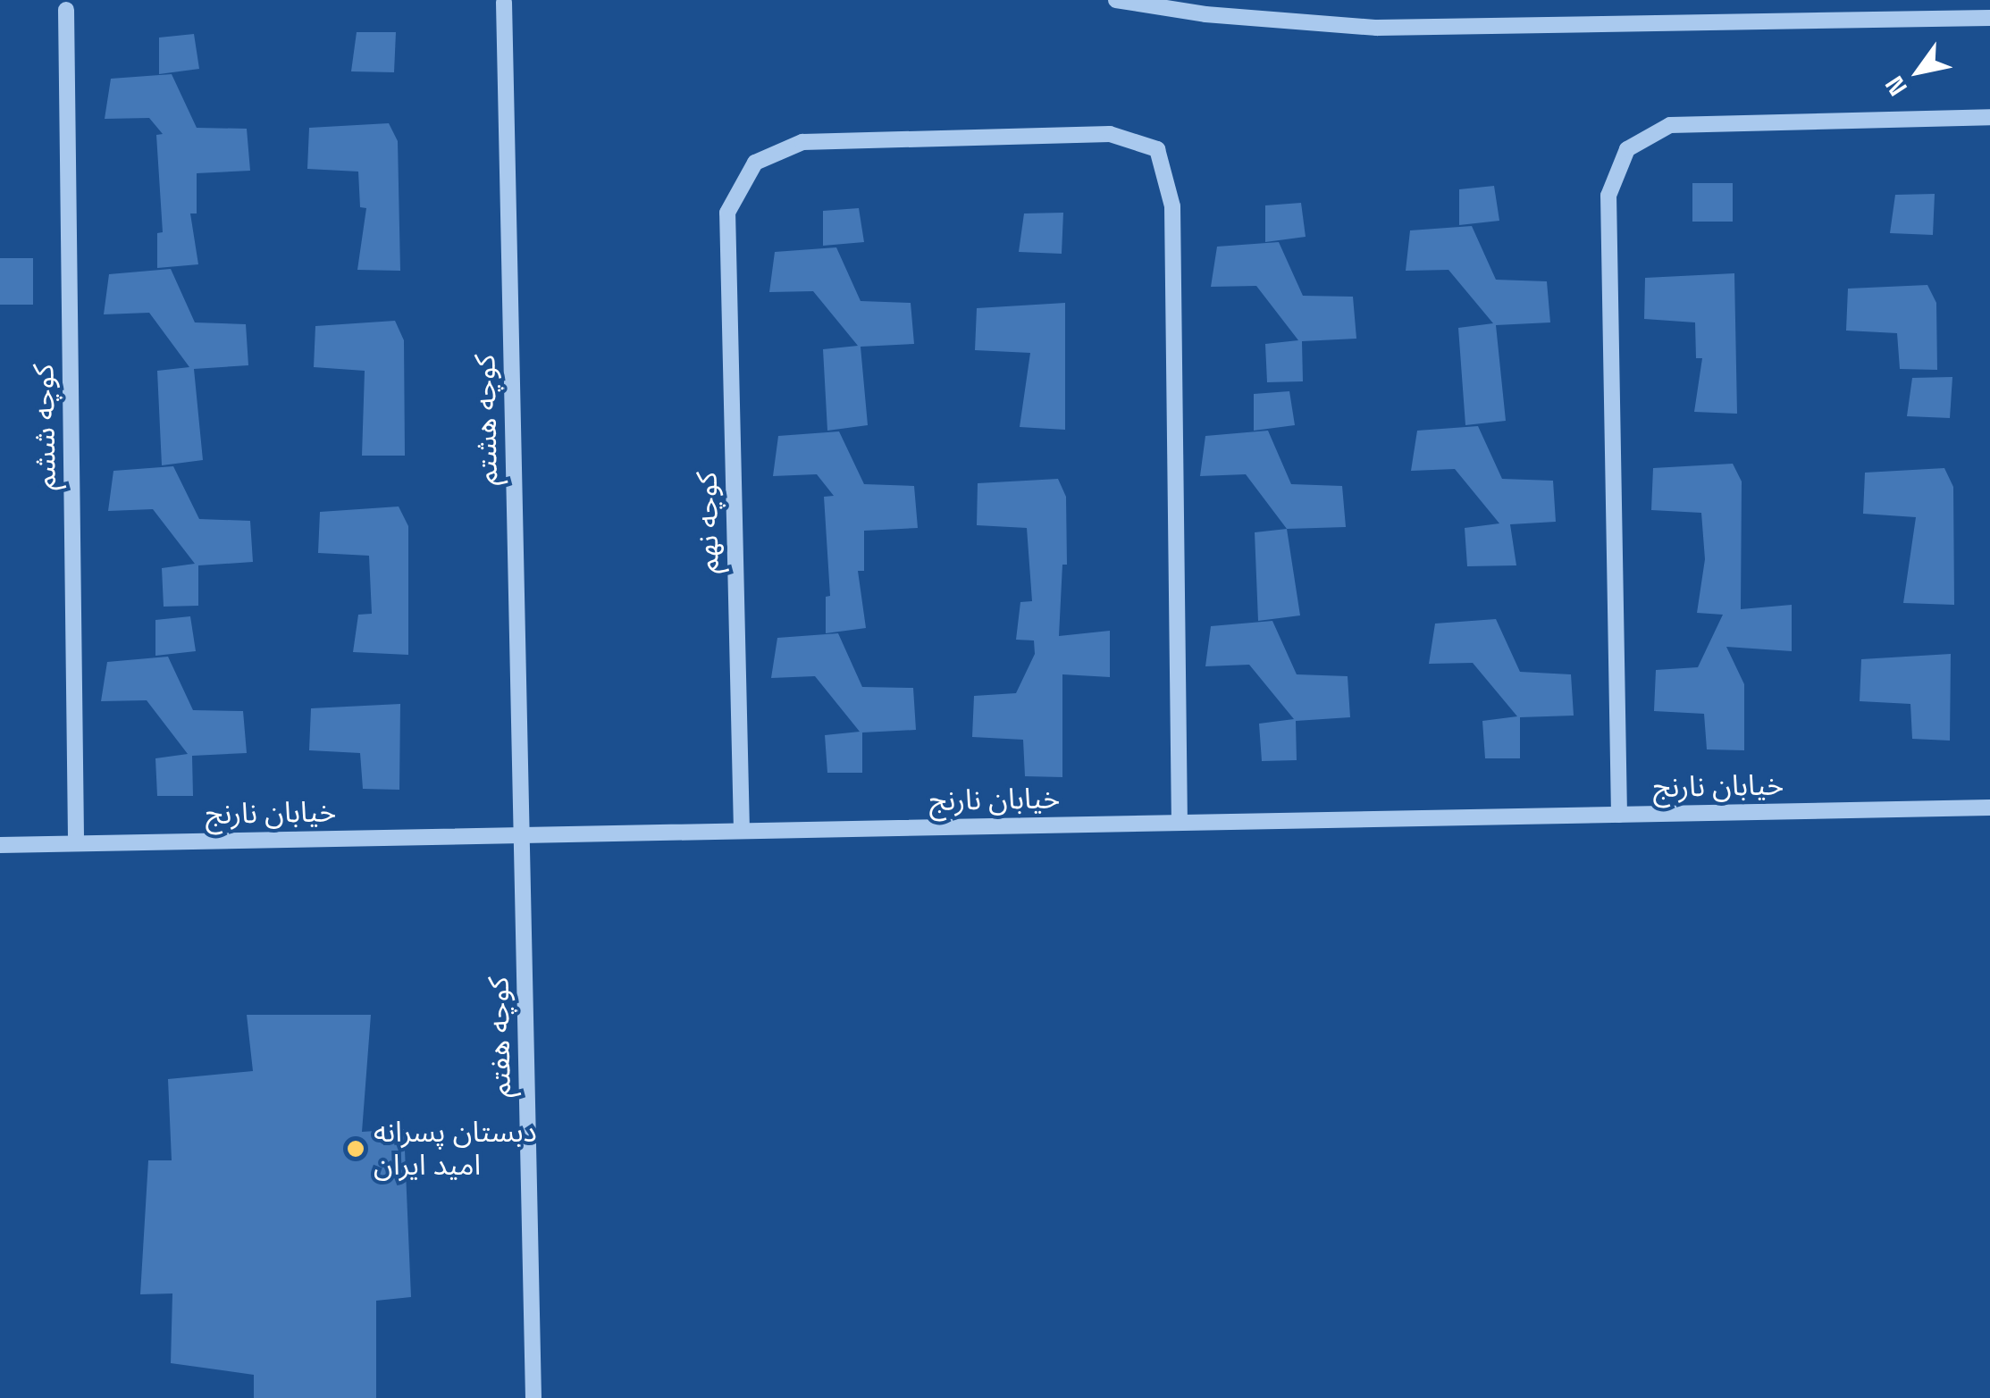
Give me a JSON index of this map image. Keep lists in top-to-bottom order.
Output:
{
  "streets": {
    "street": [
      "کوچه هشتم",
      "کوچه ششم",
      "کوچه نهم",
      "خیابان نارنج",
      "کوچه هفتم"
    ]
  },
  "crossings": [
    ["کوچه هشتم", "خیابان نارنج"],
    ["کوچه هشتم", "کوچه هفتم"],
    ["کوچه ششم", "خیابان نارنج"],
    ["کوچه نهم", "خیابان نارنج"],
    ["خیابان نارنج", "کوچه هفتم"]
  ],
  "places": ["دبستان پسرانه امید ایران"],
  "north": "bottom left"
}
